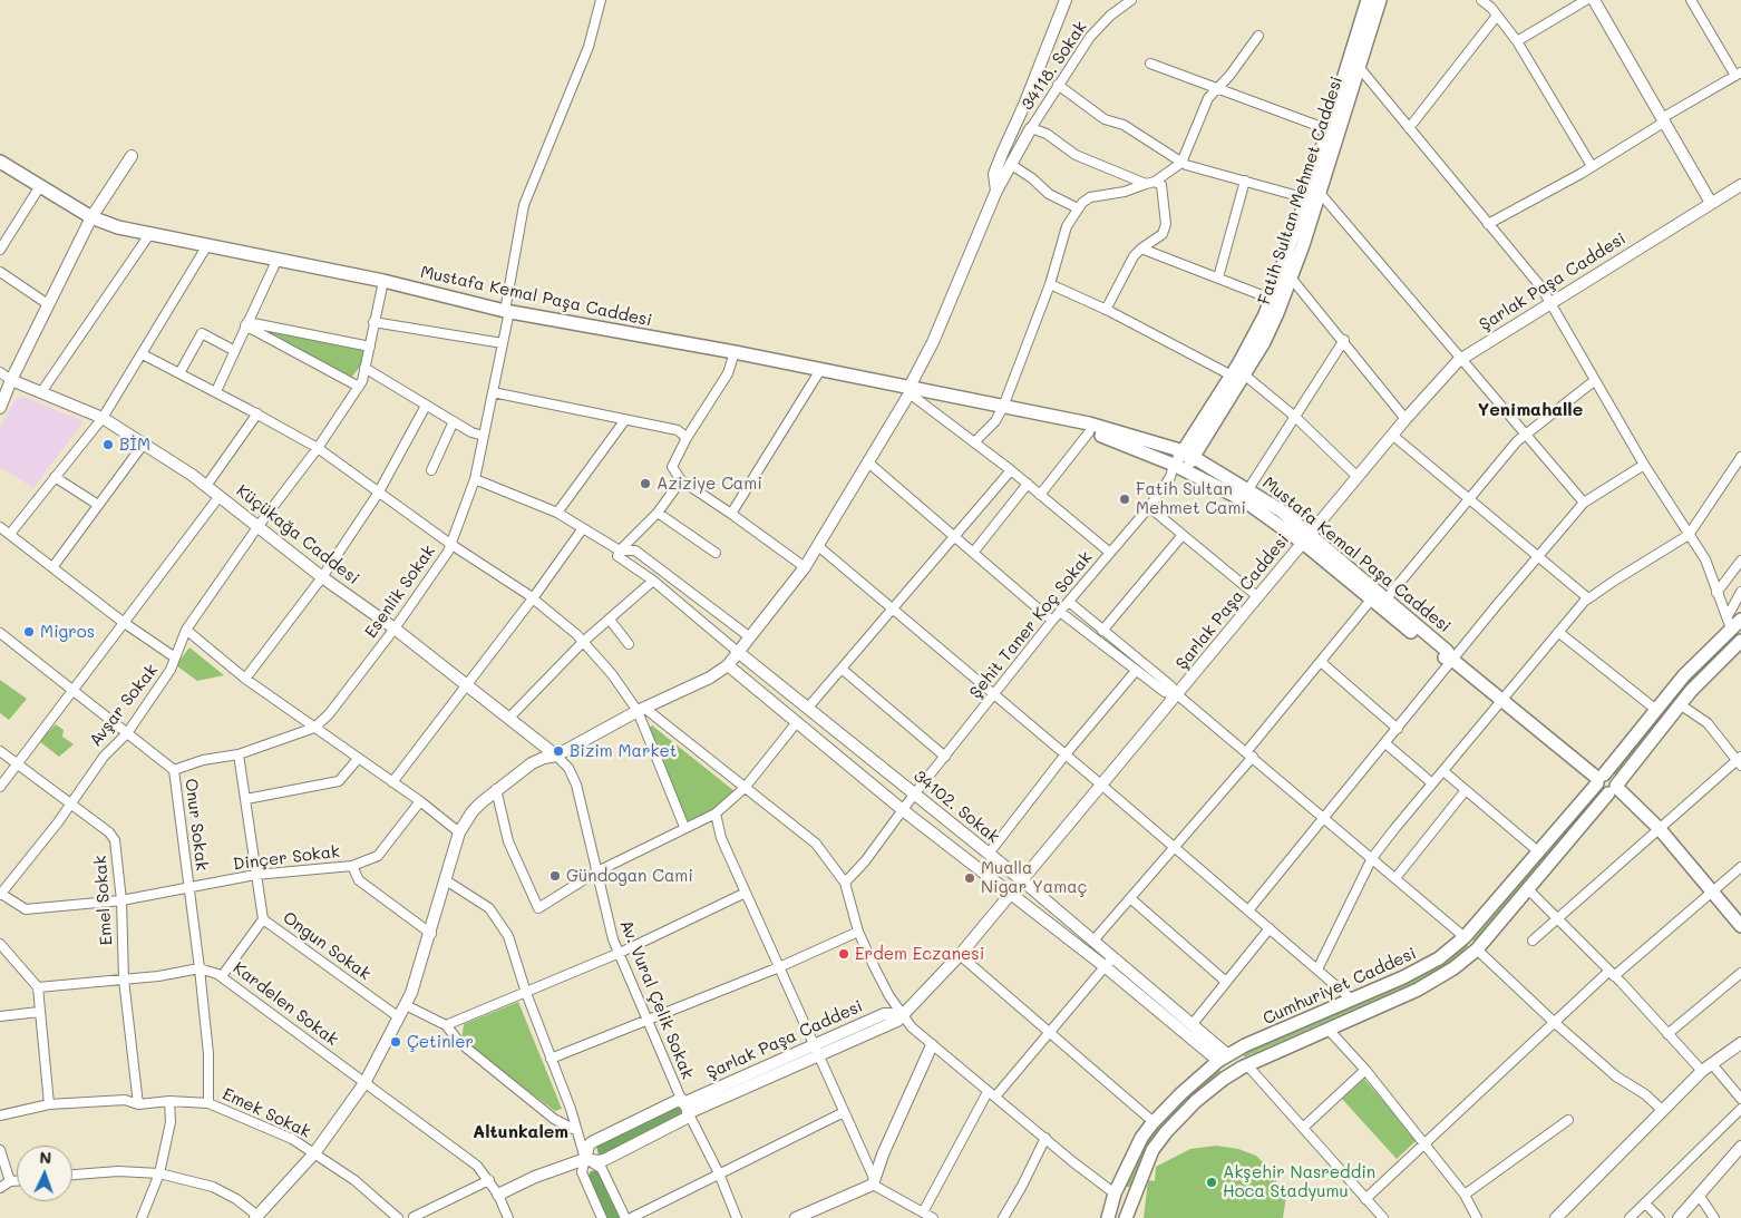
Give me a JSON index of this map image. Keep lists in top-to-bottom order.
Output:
{
  "streets": {
    "main road": ["Fatih Sultan Mehmet Caddesi", "Mustafa Kemal Paşa Caddesi", "Cumhuriyet Caddesi"],
    "street": [
      "34118. Sokak",
      "Şarlak Paşa Caddesi",
      "Küçükağa Caddesi",
      "Esenlik Sokak",
      "Şehit Taner Koç Sokak",
      "Avşar Sokak",
      "34102. Sokak",
      "Onur Sokak",
      "Dinçer Sokak",
      "Emel Sokak",
      "Ongun Sokak",
      "Av. Vural Çelik Sokak",
      "Kardelen Sokak",
      "Emek Sokak"
    ]
  },
  "crossings": [
    ["Fatih Sultan Mehmet Caddesi", "Mustafa Kemal Paşa Caddesi"],
    ["Fatih Sultan Mehmet Caddesi", "Şehit Taner Koç Sokak"],
    ["Şarlak Paşa Caddesi", "Mustafa Kemal Paşa Caddesi"],
    ["Şarlak Paşa Caddesi", "34102. Sokak"],
    ["Şarlak Paşa Caddesi", "Av. Vural Çelik Sokak"],
    ["Şarlak Paşa Caddesi", "Kardelen Sokak"],
    ["Mustafa Kemal Paşa Caddesi", "Esenlik Sokak"],
    ["Mustafa Kemal Paşa Caddesi", "Şehit Taner Koç Sokak"],
    ["Mustafa Kemal Paşa Caddesi", "Avşar Sokak"],
    ["Mustafa Kemal Paşa Caddesi", "Cumhuriyet Caddesi"],
    ["Küçükağa Caddesi", "Esenlik Sokak"],
    ["Küçükağa Caddesi", "Avşar Sokak"],
    ["Küçükağa Caddesi", "Av. Vural Çelik Sokak"],
    ["Esenlik Sokak", "Onur Sokak"],
    ["Esenlik Sokak", "Ongun Sokak"],
    ["Şehit Taner Koç Sokak", "34102. Sokak"],
    ["Avşar Sokak", "Onur Sokak"],
    ["Avşar Sokak", "Dinçer Sokak"],
    ["Avşar Sokak", "Emel Sokak"],
    ["34102. Sokak", "Cumhuriyet Caddesi"],
    ["Onur Sokak", "Dinçer Sokak"],
    ["Onur Sokak", "Kardelen Sokak"],
    ["Onur Sokak", "Emek Sokak"],
    ["Dinçer Sokak", "Emel Sokak"],
    ["Dinçer Sokak", "Ongun Sokak"],
    ["Emel Sokak", "Emek Sokak"]
  ],
  "districts": ["Yenimahalle", "Altunkalem"],
  "places": [
    "BİM",
    "Aziziye Cami",
    "Fatih Sultan Mehmet Cami",
    "Migros",
    "Bizim Market",
    "Gündogan Cami",
    "Mualla Nigar Yamaç",
    "Erdem Eczanesi",
    "Çetinler",
    "Akşehir Nasreddin Hoca Stadyumu"
  ],
  "north": "top"
}
